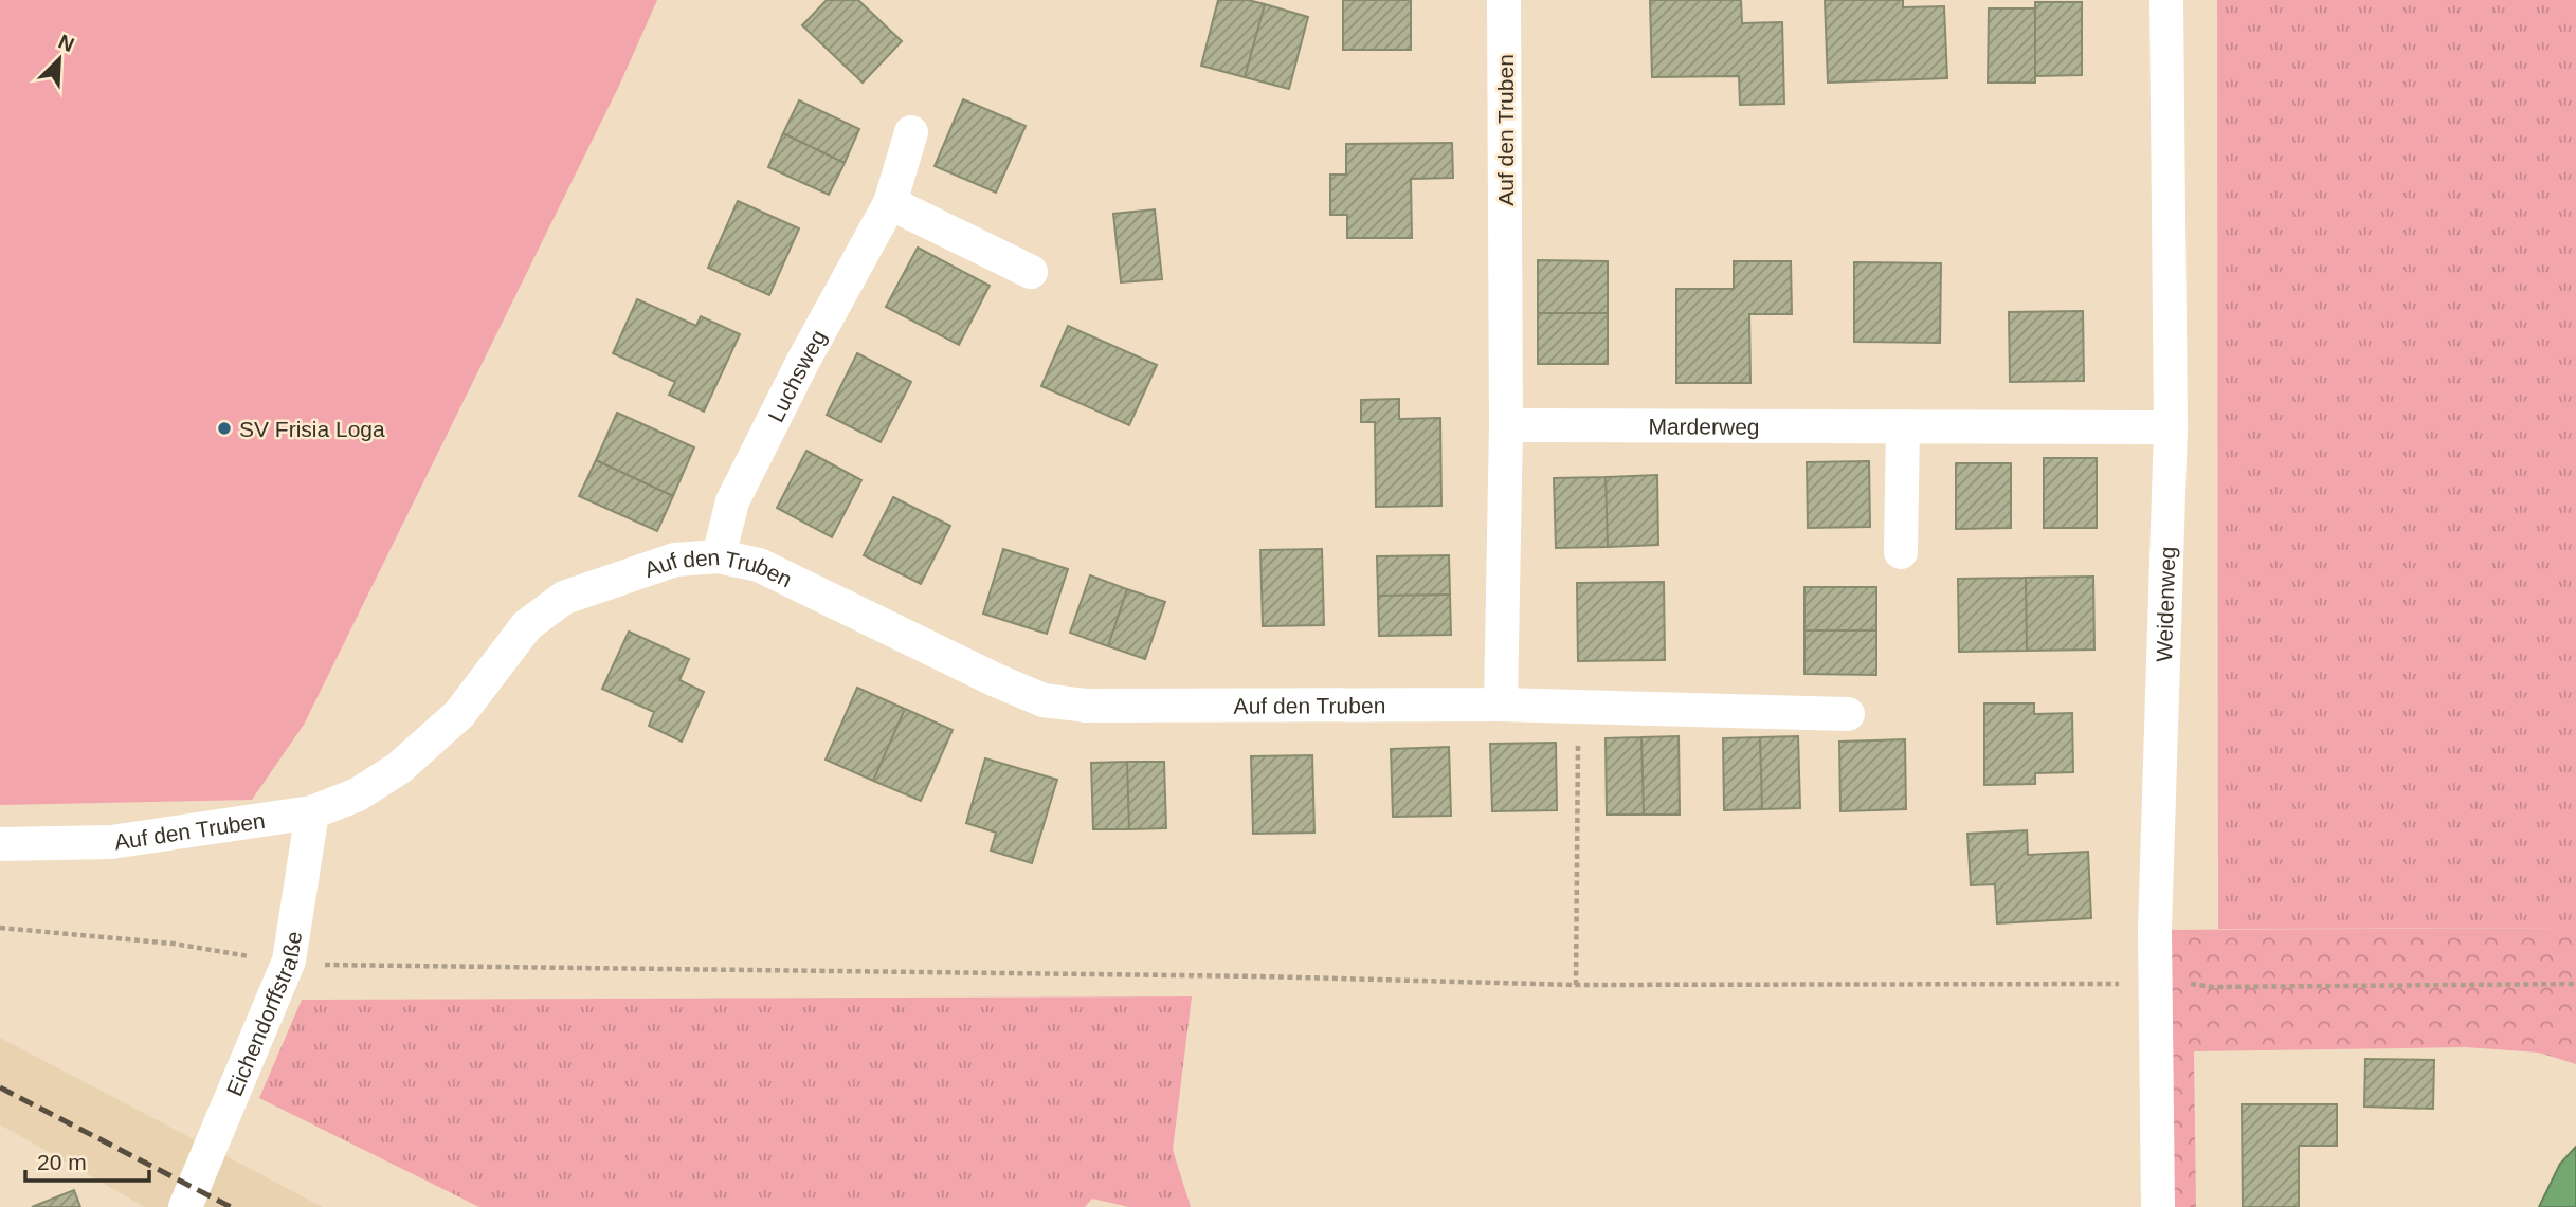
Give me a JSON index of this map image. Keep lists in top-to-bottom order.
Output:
{
  "streets": {
    "street": [
      "Auf den Truben",
      "Luchsweg",
      "Marderweg",
      "Weidenweg",
      "Eichendorffstraße"
    ]
  },
  "crossings": [
    ["Auf den Truben", "Luchsweg"],
    ["Auf den Truben", "Marderweg"],
    ["Auf den Truben", "Eichendorffstraße"],
    ["Marderweg", "Weidenweg"]
  ],
  "places": ["SV Frisia Loga"],
  "scale_bar": "20 m",
  "north": "top right"
}
